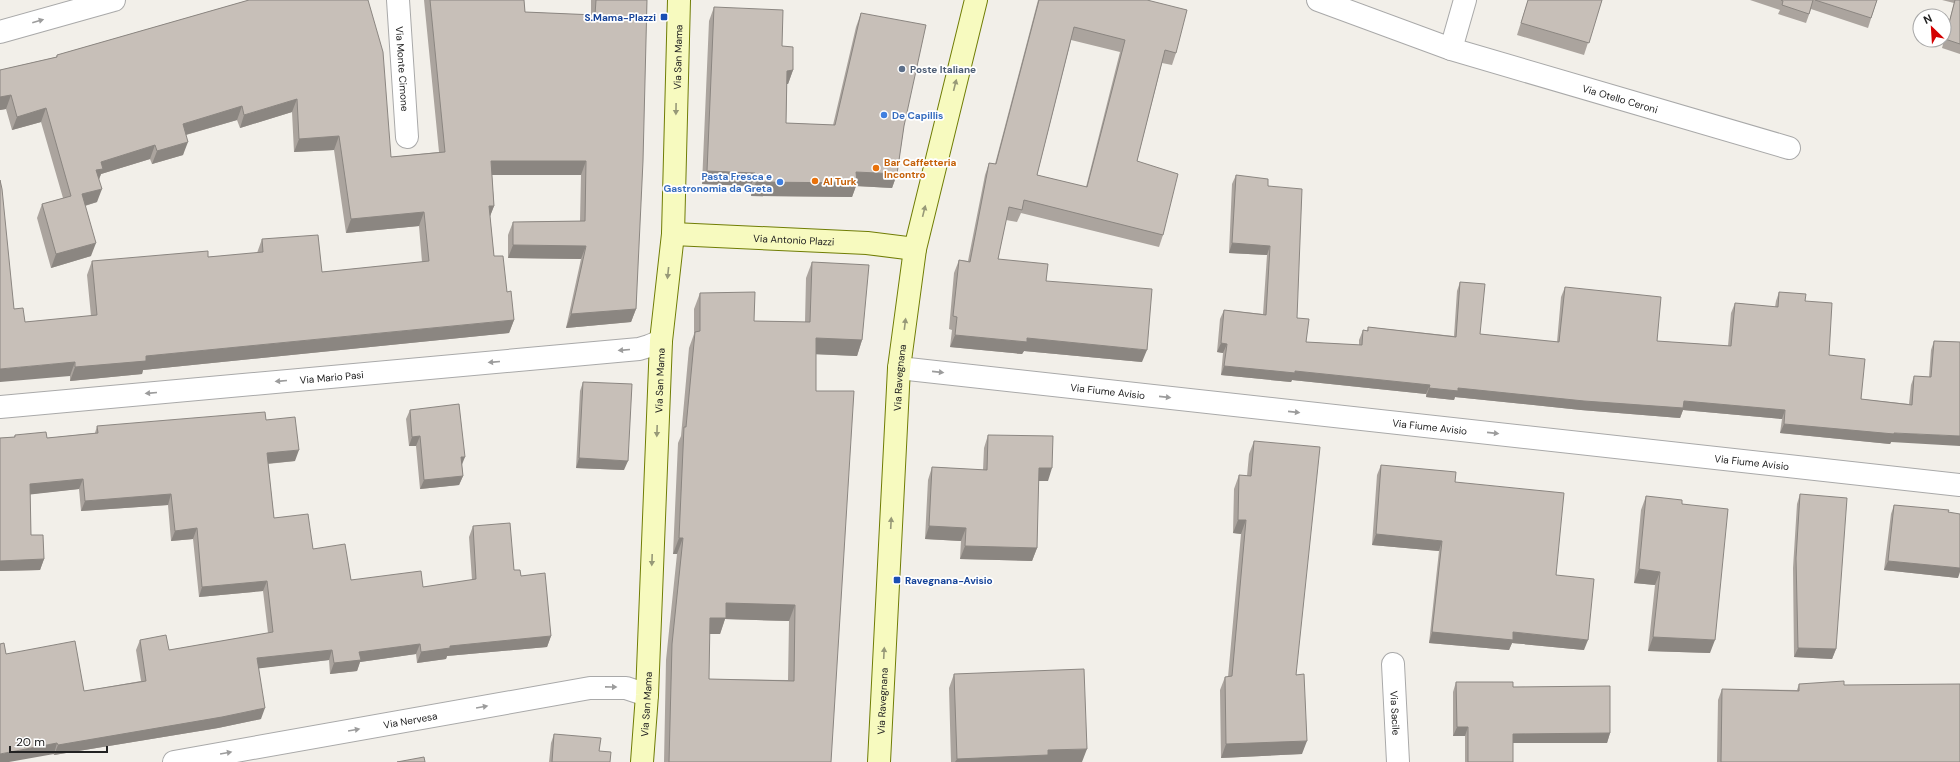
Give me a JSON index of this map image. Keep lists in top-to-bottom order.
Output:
{
  "streets": {
    "street": [
      "Via San Mama",
      "Via Monte Cimone",
      "Via Otello Ceroni",
      "Via Antonio Plazzi",
      "Via Mario Pasi",
      "Via Ravegnana",
      "Via Fiume Avisio",
      "Via Sacile",
      "Via Nervesa"
    ]
  },
  "crossings": [
    ["Via San Mama", "Via Antonio Plazzi"],
    ["Via San Mama", "Via Mario Pasi"],
    ["Via San Mama", "Via Nervesa"],
    ["Via Antonio Plazzi", "Via Ravegnana"],
    ["Via Ravegnana", "Via Fiume Avisio"]
  ],
  "one_way": [
    "Via San Mama",
    "Via Mario Pasi",
    "Via Ravegnana",
    "Via Fiume Avisio",
    "Via Nervesa"
  ],
  "places": {
    "transit": ["S.Mama-Plazzi", "Ravegnana-Avisio"],
    "other": [
      "Poste Italiane",
      "De Capillis",
      "Bar Caffetteria Incontro",
      "Al Turk",
      "Pasta Fresca e Gastronomia da Greta"
    ]
  },
  "scale_bar": "20 m",
  "north": "top left"
}
